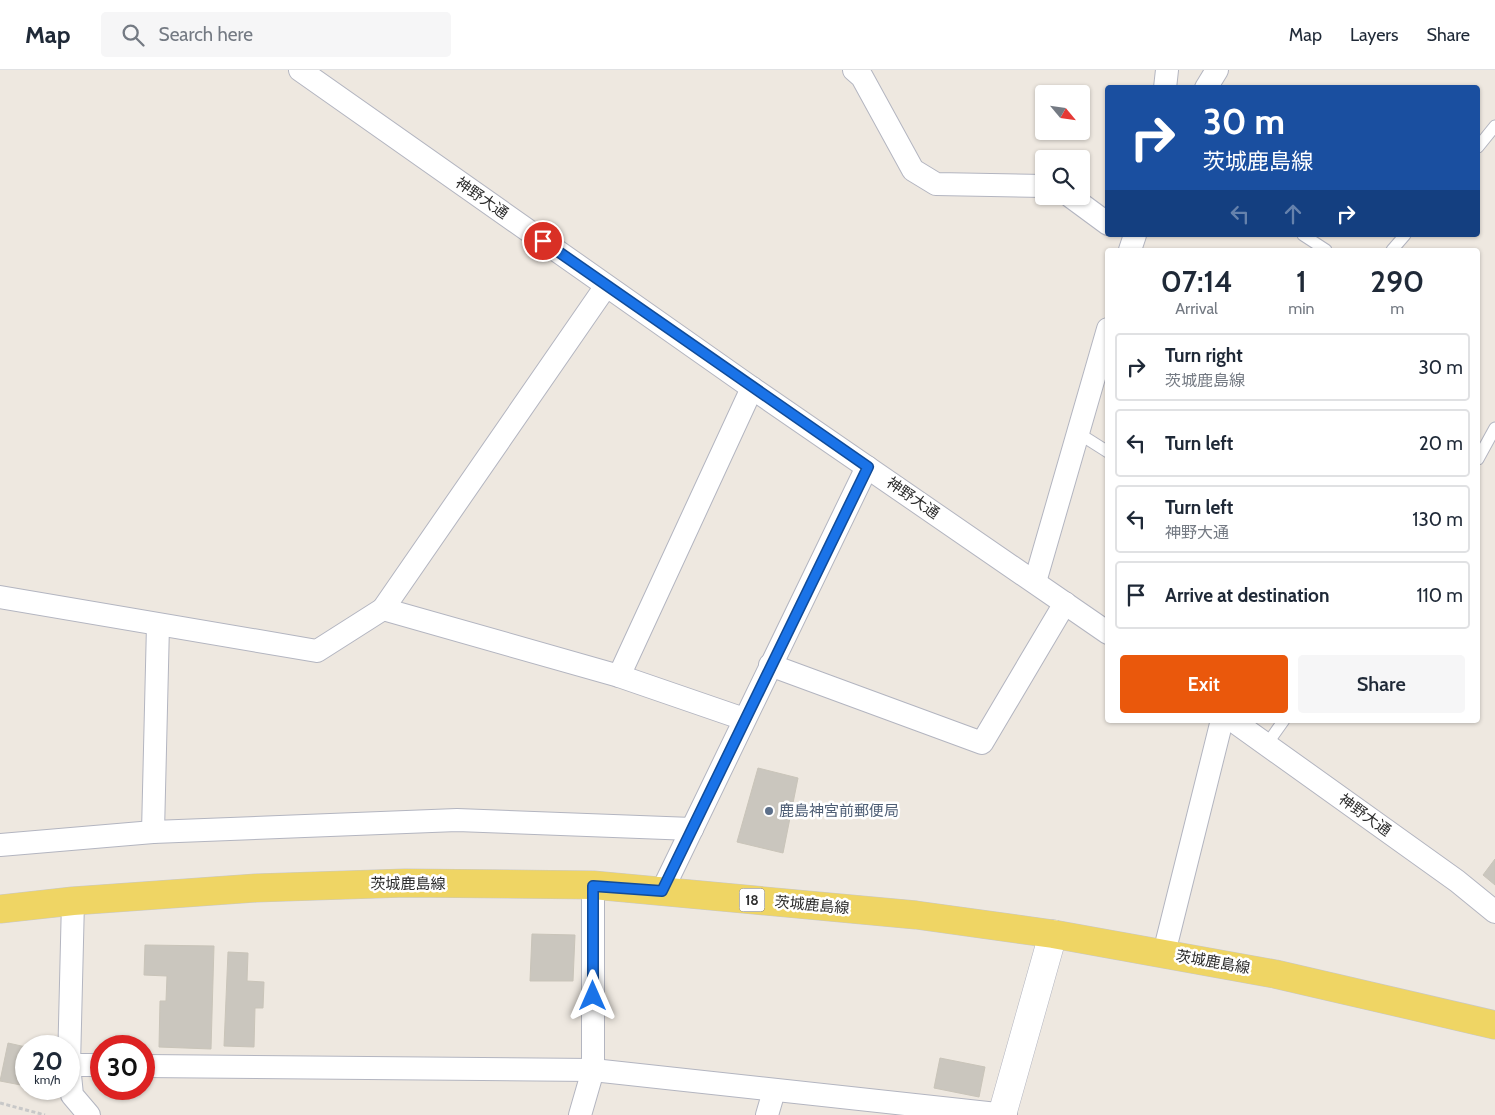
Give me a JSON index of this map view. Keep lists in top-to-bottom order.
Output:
{
  "streets": {
    "main road": ["茨城鹿島線", "18"],
    "street": ["神野大通"]
  },
  "places": ["鹿島神宮前郵便局"],
  "north": "bottom right",
  "page": {
    "header": "Map",
    "search": "Search here",
    "nav": ["Map", "Layers", "Share"],
    "turn": ["30 m", "茨城鹿島線"],
    "eta": [
      "07:14",
      "Arrival",
      "1",
      "min",
      "290",
      "m"
    ],
    "list": [
      {
        "name": "Turn right",
        "note": "茨城鹿島線",
        "value": "30 m"
      },
      {
        "name": "Turn left",
        "value": "20 m"
      },
      {
        "name": "Turn left",
        "note": "神野大通",
        "value": "130 m"
      },
      {
        "name": "Arrive at destination",
        "value": "110 m"
      }
    ],
    "buttons": ["Exit", "Share"],
    "speed": "20 km/h",
    "limit": "30"
  }
}
